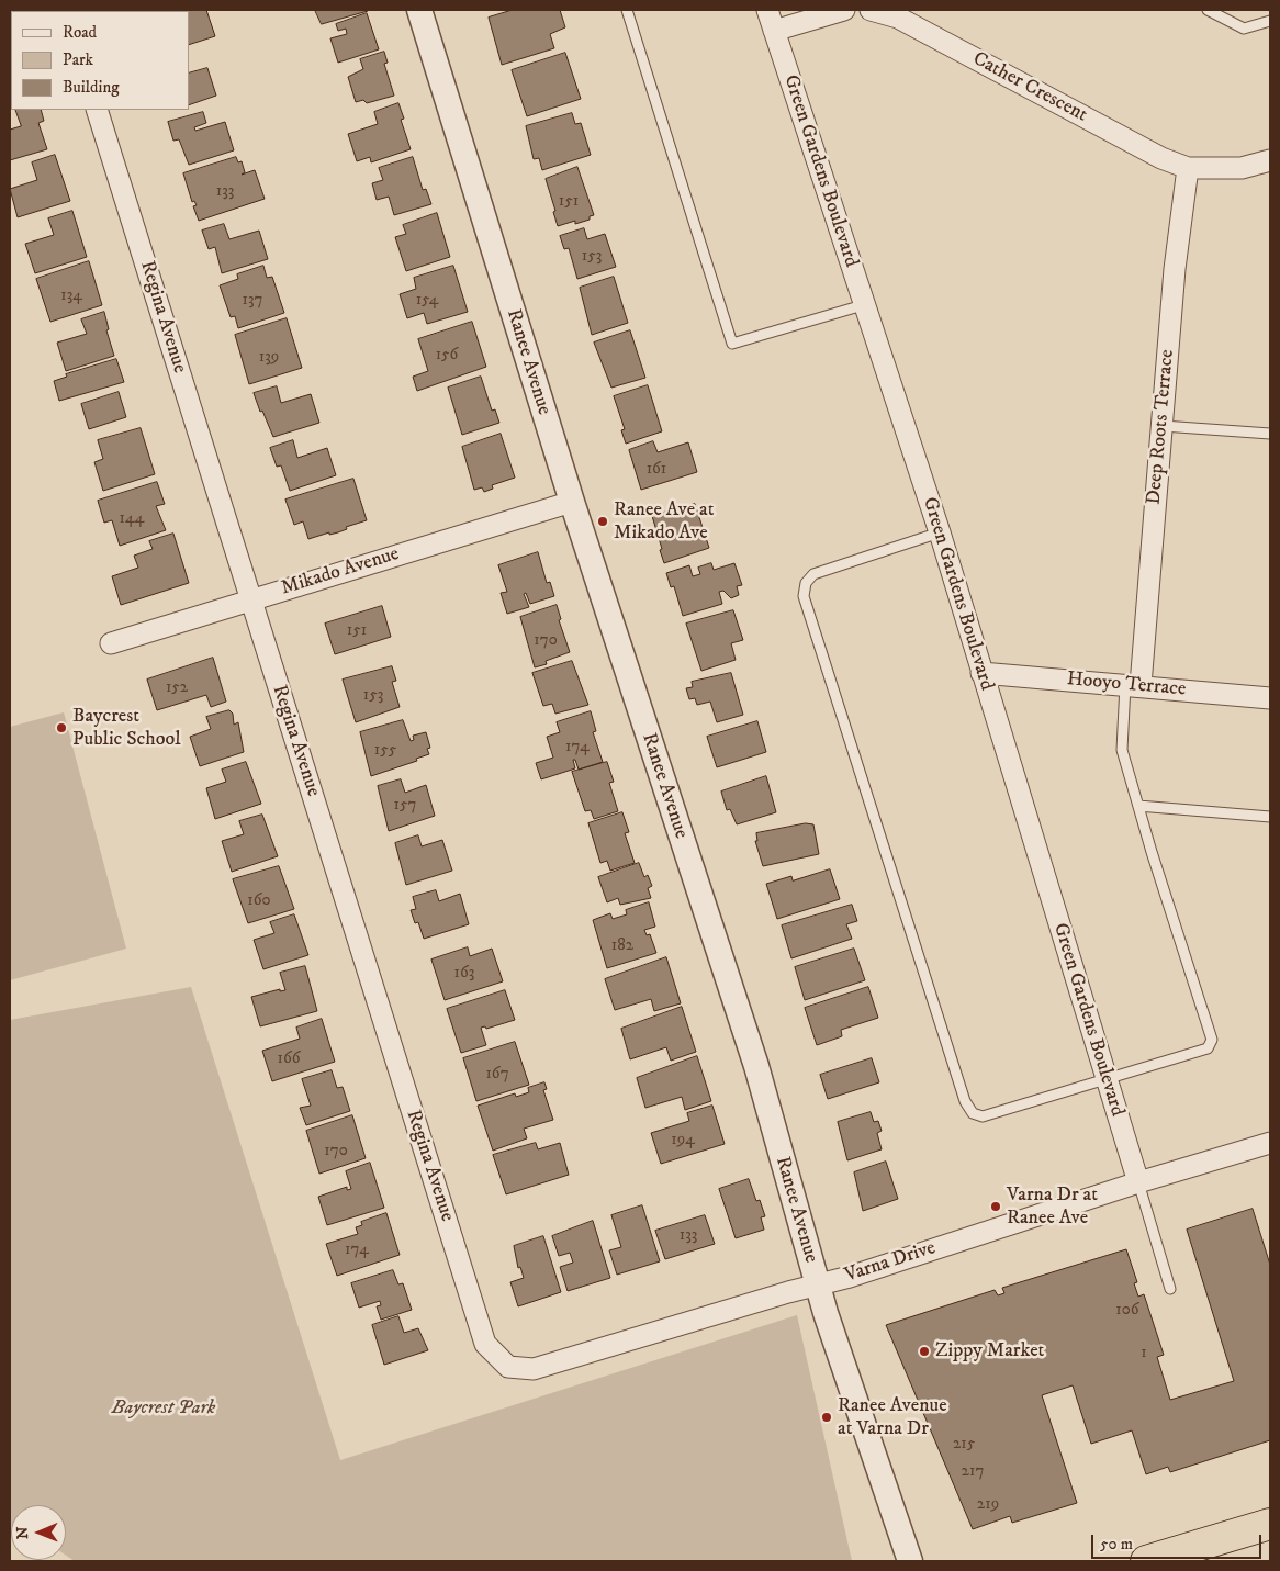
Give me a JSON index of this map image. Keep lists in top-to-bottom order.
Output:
{
  "streets": {
    "street": [
      "Cather Crescent",
      "Green Gardens Boulevard",
      "Regina Avenue",
      "Ranee Avenue",
      "Deep Roots Terrace",
      "Mikado Avenue",
      "Hooyo Terrace",
      "Varna Drive"
    ]
  },
  "crossings": [
    ["Cather Crescent", "Deep Roots Terrace"],
    ["Green Gardens Boulevard", "Hooyo Terrace"],
    ["Green Gardens Boulevard", "Varna Drive"],
    ["Regina Avenue", "Mikado Avenue"],
    ["Regina Avenue", "Varna Drive"],
    ["Ranee Avenue", "Mikado Avenue"],
    ["Ranee Avenue", "Varna Drive"],
    ["Deep Roots Terrace", "Hooyo Terrace"]
  ],
  "parks": ["Baycrest Park"],
  "places": [
    "Ranee Ave at Mikado Ave",
    "Baycrest Public School",
    "Varna Dr at Ranee Ave",
    "Zippy Market",
    "Ranee Avenue at Varna Dr"
  ],
  "house_numbers": [
    "133",
    "151",
    "153",
    "134",
    "137",
    "154",
    "156",
    "139",
    "161",
    "144",
    "151",
    "170",
    "152",
    "153",
    "174",
    "155",
    "157",
    "160",
    "182",
    "163",
    "166",
    "167",
    "194",
    "170",
    "133",
    "174",
    "106",
    "1",
    "215",
    "217",
    "219"
  ],
  "legend": ["Road", "Park", "Building"],
  "scale_bar": "50 m",
  "north": "left"
}
